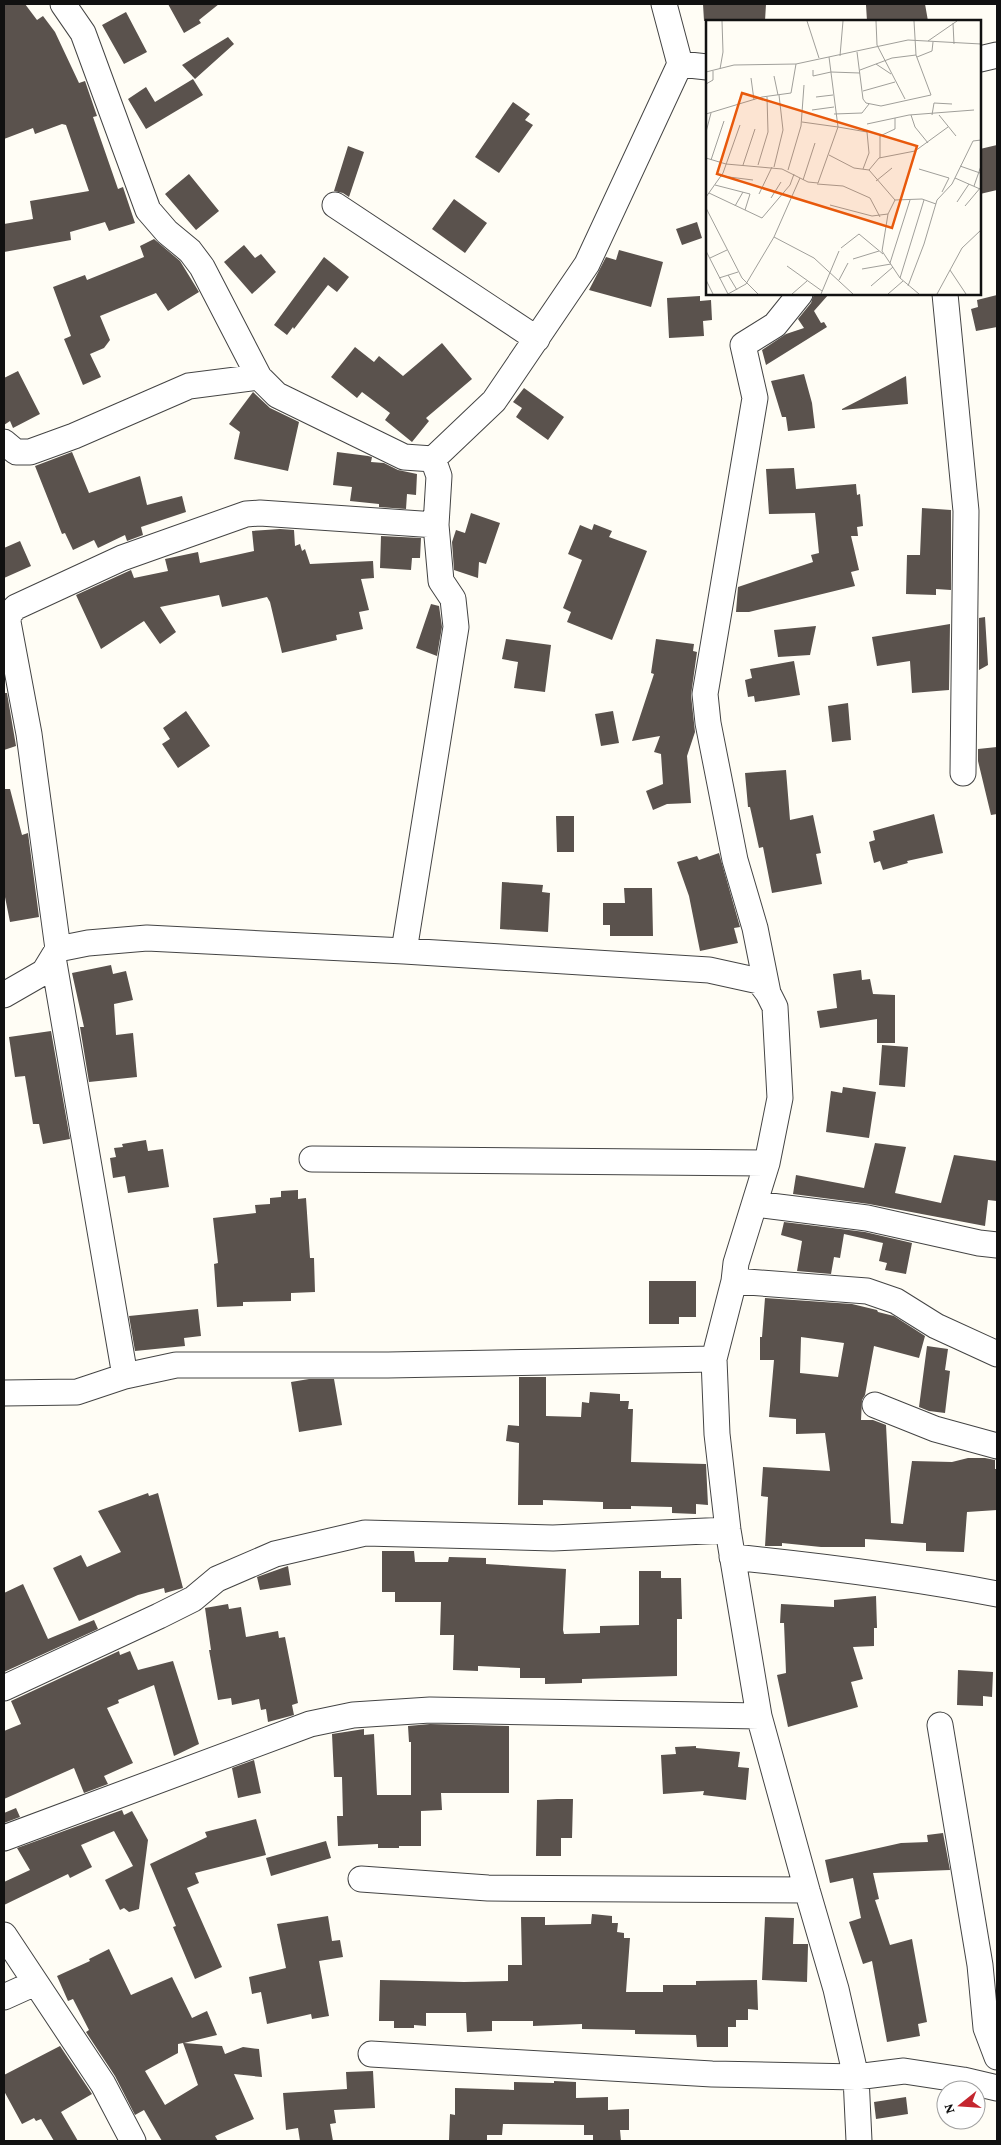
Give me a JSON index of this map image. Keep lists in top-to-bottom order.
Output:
{
  "north": "left"
}
